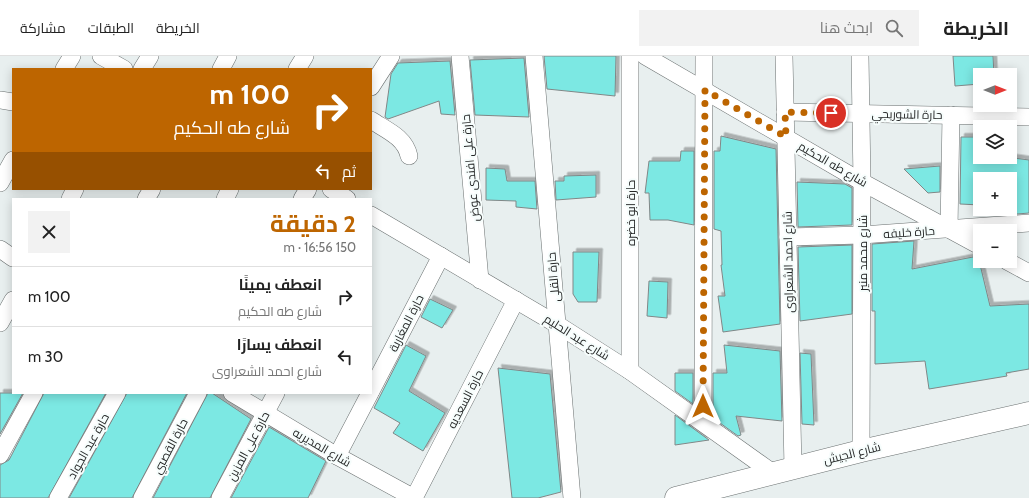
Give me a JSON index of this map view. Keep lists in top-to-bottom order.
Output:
{
  "streets": {
    "main road": ["شارع الجيش"],
    "street": [
      "حارة الشوربجي",
      "شارع طه الحكيم",
      "حارة على افندى عوض",
      "حارة ابو خضره",
      "حارة خليفه",
      "شارع محمد منير",
      "شارع احمد الشعراوى",
      "حارة القلى",
      "حارة المغاربة",
      "شارع عبد الحليم",
      "حارة السعديه",
      "حارة عبد الجواد",
      "حارة القصبي",
      "حارة على المزين",
      "شارع المديريه"
    ]
  },
  "crossings": [
    ["حارة الشوربجي", "شارع محمد منير"],
    ["حارة الشوربجي", "شارع احمد الشعراوى"],
    ["شارع طه الحكيم", "حارة خليفه"],
    ["شارع طه الحكيم", "شارع محمد منير"],
    ["شارع طه الحكيم", "شارع احمد الشعراوى"],
    ["حارة على افندى عوض", "شارع عبد الحليم"],
    ["حارة ابو خضره", "شارع عبد الحليم"],
    ["حارة خليفه", "شارع محمد منير"],
    ["حارة خليفه", "شارع احمد الشعراوى"],
    ["شارع محمد منير", "شارع الجيش"],
    ["شارع احمد الشعراوى", "شارع عبد الحليم"],
    ["شارع احمد الشعراوى", "شارع الجيش"],
    ["حارة القلى", "شارع عبد الحليم"],
    ["حارة المغاربة", "شارع عبد الحليم"],
    ["حارة المغاربة", "شارع المديريه"],
    ["شارع عبد الحليم", "حارة السعديه"],
    ["شارع عبد الحليم", "شارع الجيش"],
    ["حارة السعديه", "شارع المديريه"],
    ["حارة على المزين", "شارع المديريه"]
  ],
  "north": "right",
  "page": {
    "header": "الخريطة",
    "search": "ابحث هنا",
    "nav": ["الخريطة", "الطبقات", "مشاركة"],
    "map_buttons": ["+", "−"],
    "turn": ["100 m", "شارع طه الحكيم"],
    "then": "ثم",
    "heading": ["2 دقيقة", "150 m · 16:56"],
    "list": [
      {
        "name": "انعطف يمينًا",
        "note": "شارع طه الحكيم",
        "value": "100 m"
      },
      {
        "name": "انعطف يسارًا",
        "note": "شارع احمد الشعراوى",
        "value": "30 m"
      }
    ]
  }
}
